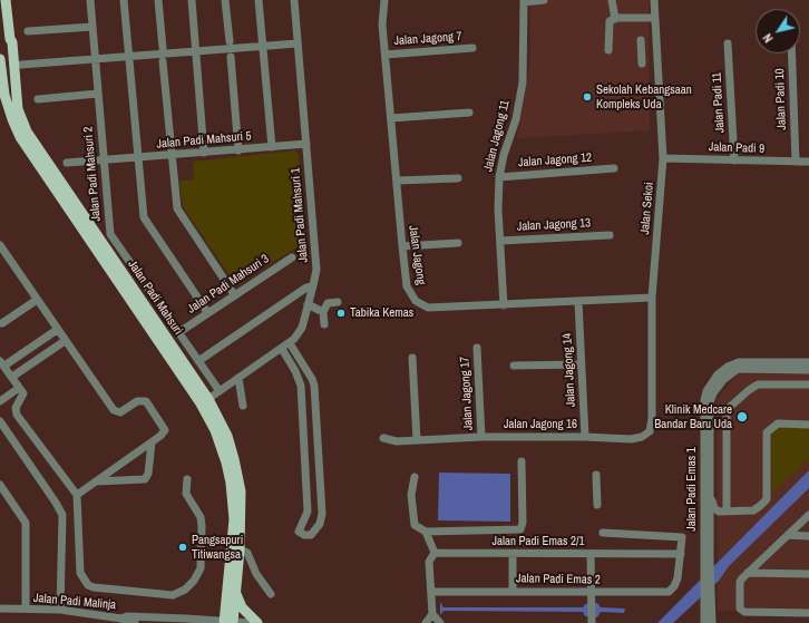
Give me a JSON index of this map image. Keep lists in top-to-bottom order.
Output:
{
  "streets": {
    "main road": ["Jalan Padi Mahsuri"],
    "street": [
      "Jalan Jagong 7",
      "Jalan Padi 10",
      "Jalan Padi 11",
      "Jalan Jagong 11",
      "Jalan Padi Mahsuri 5",
      "Jalan Padi 9",
      "Jalan Jagong 12",
      "Jalan Padi Mahsuri 2",
      "Jalan Sekoi",
      "Jalan Padi Mahsuri 1",
      "Jalan Jagong 13",
      "Jalan Jagong",
      "Jalan Padi Mahsuri 3",
      "Jalan Jagong 14",
      "Jalan Jagong 17",
      "Jalan Jagong 16",
      "Jalan Padi Emas 1",
      "Jalan Padi Emas 2/1",
      "Jalan Padi Emas 2",
      "Jalan Padi Malinja"
    ]
  },
  "crossings": [
    ["Jalan Jagong 7", "Jalan Jagong"],
    ["Jalan Padi 10", "Jalan Padi 9"],
    ["Jalan Padi 11", "Jalan Padi 9"],
    ["Jalan Jagong 11", "Jalan Jagong 12"],
    ["Jalan Jagong 11", "Jalan Jagong 13"],
    ["Jalan Jagong 11", "Jalan Jagong"],
    ["Jalan Padi Mahsuri 5", "Jalan Padi Mahsuri 2"],
    ["Jalan Padi Mahsuri 5", "Jalan Padi Mahsuri 1"],
    ["Jalan Padi 9", "Jalan Sekoi"],
    ["Jalan Padi Mahsuri 2", "Jalan Padi Mahsuri 1"],
    ["Jalan Padi Mahsuri 2", "Jalan Padi Mahsuri 3"],
    ["Jalan Sekoi", "Jalan Jagong"],
    ["Jalan Sekoi", "Jalan Jagong 16"],
    ["Jalan Padi Mahsuri 1", "Jalan Padi Mahsuri"],
    ["Jalan Jagong", "Jalan Jagong 14"],
    ["Jalan Padi Mahsuri", "Jalan Padi Malinja"],
    ["Jalan Jagong 14", "Jalan Jagong 16"],
    ["Jalan Jagong 17", "Jalan Jagong 16"],
    ["Jalan Padi Emas 2/1", "Jalan Padi Emas 2"]
  ],
  "places": [
    "Sekolah Kebangsaan Kompleks Uda",
    "Tabika Kemas",
    "Klinik Medcare Bandar Baru Uda",
    "Pangsapuri Titiwangsa"
  ],
  "north": "bottom left"
}
